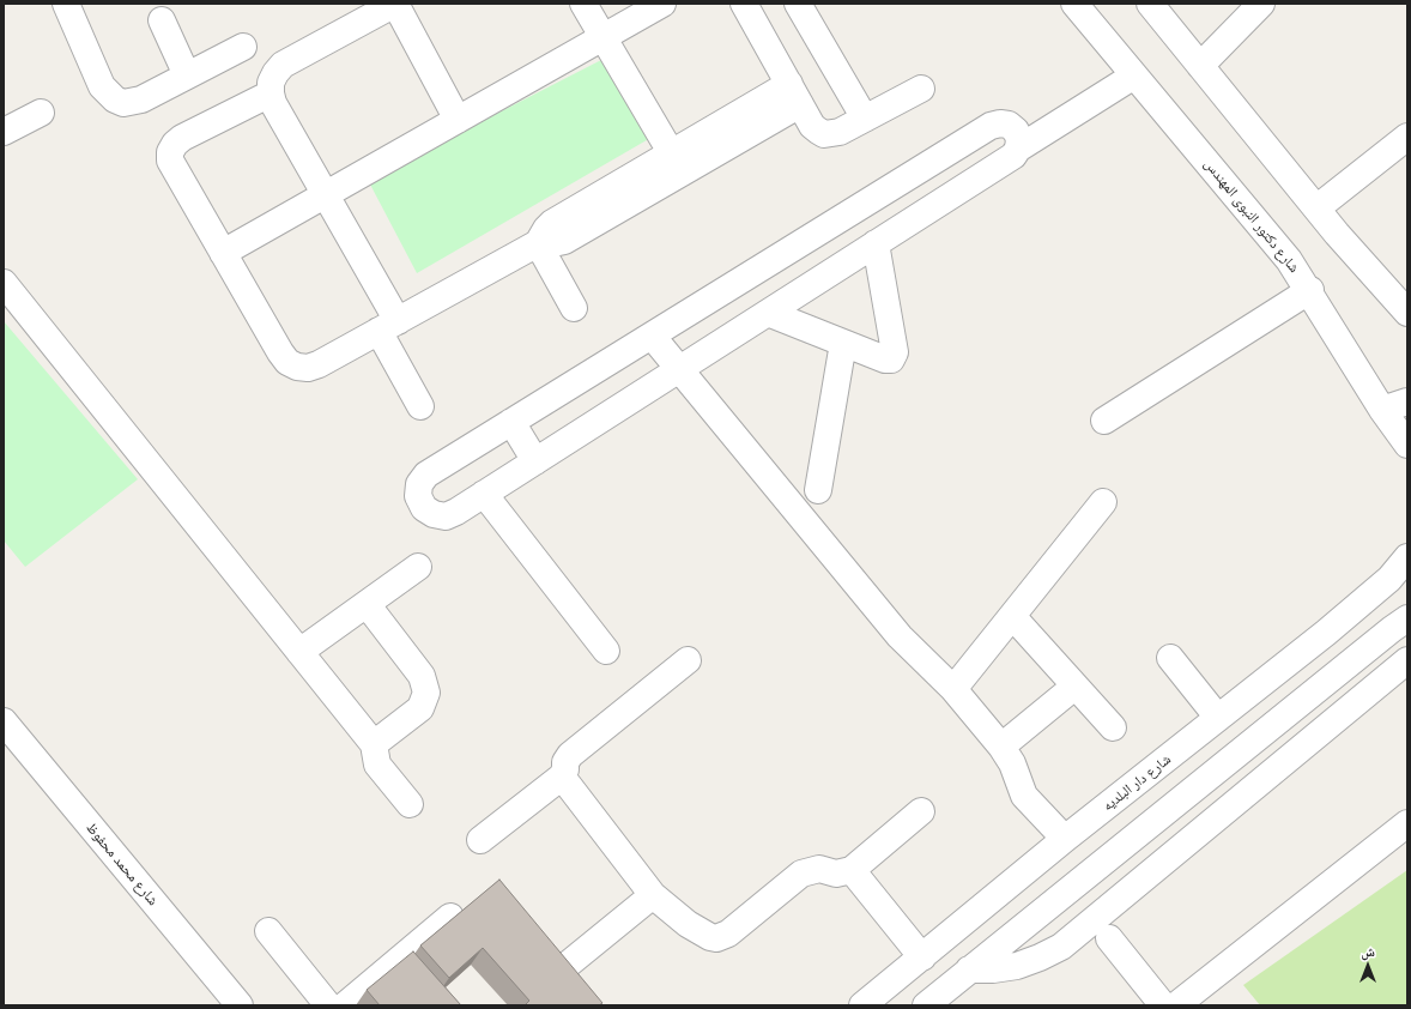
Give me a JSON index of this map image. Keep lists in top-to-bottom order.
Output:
{
  "streets": {
    "street": ["شارع دكتور النبوى المهندس", "شارع دار البلديه", "شارع محمد محفوظ"]
  },
  "north": "top"
}
